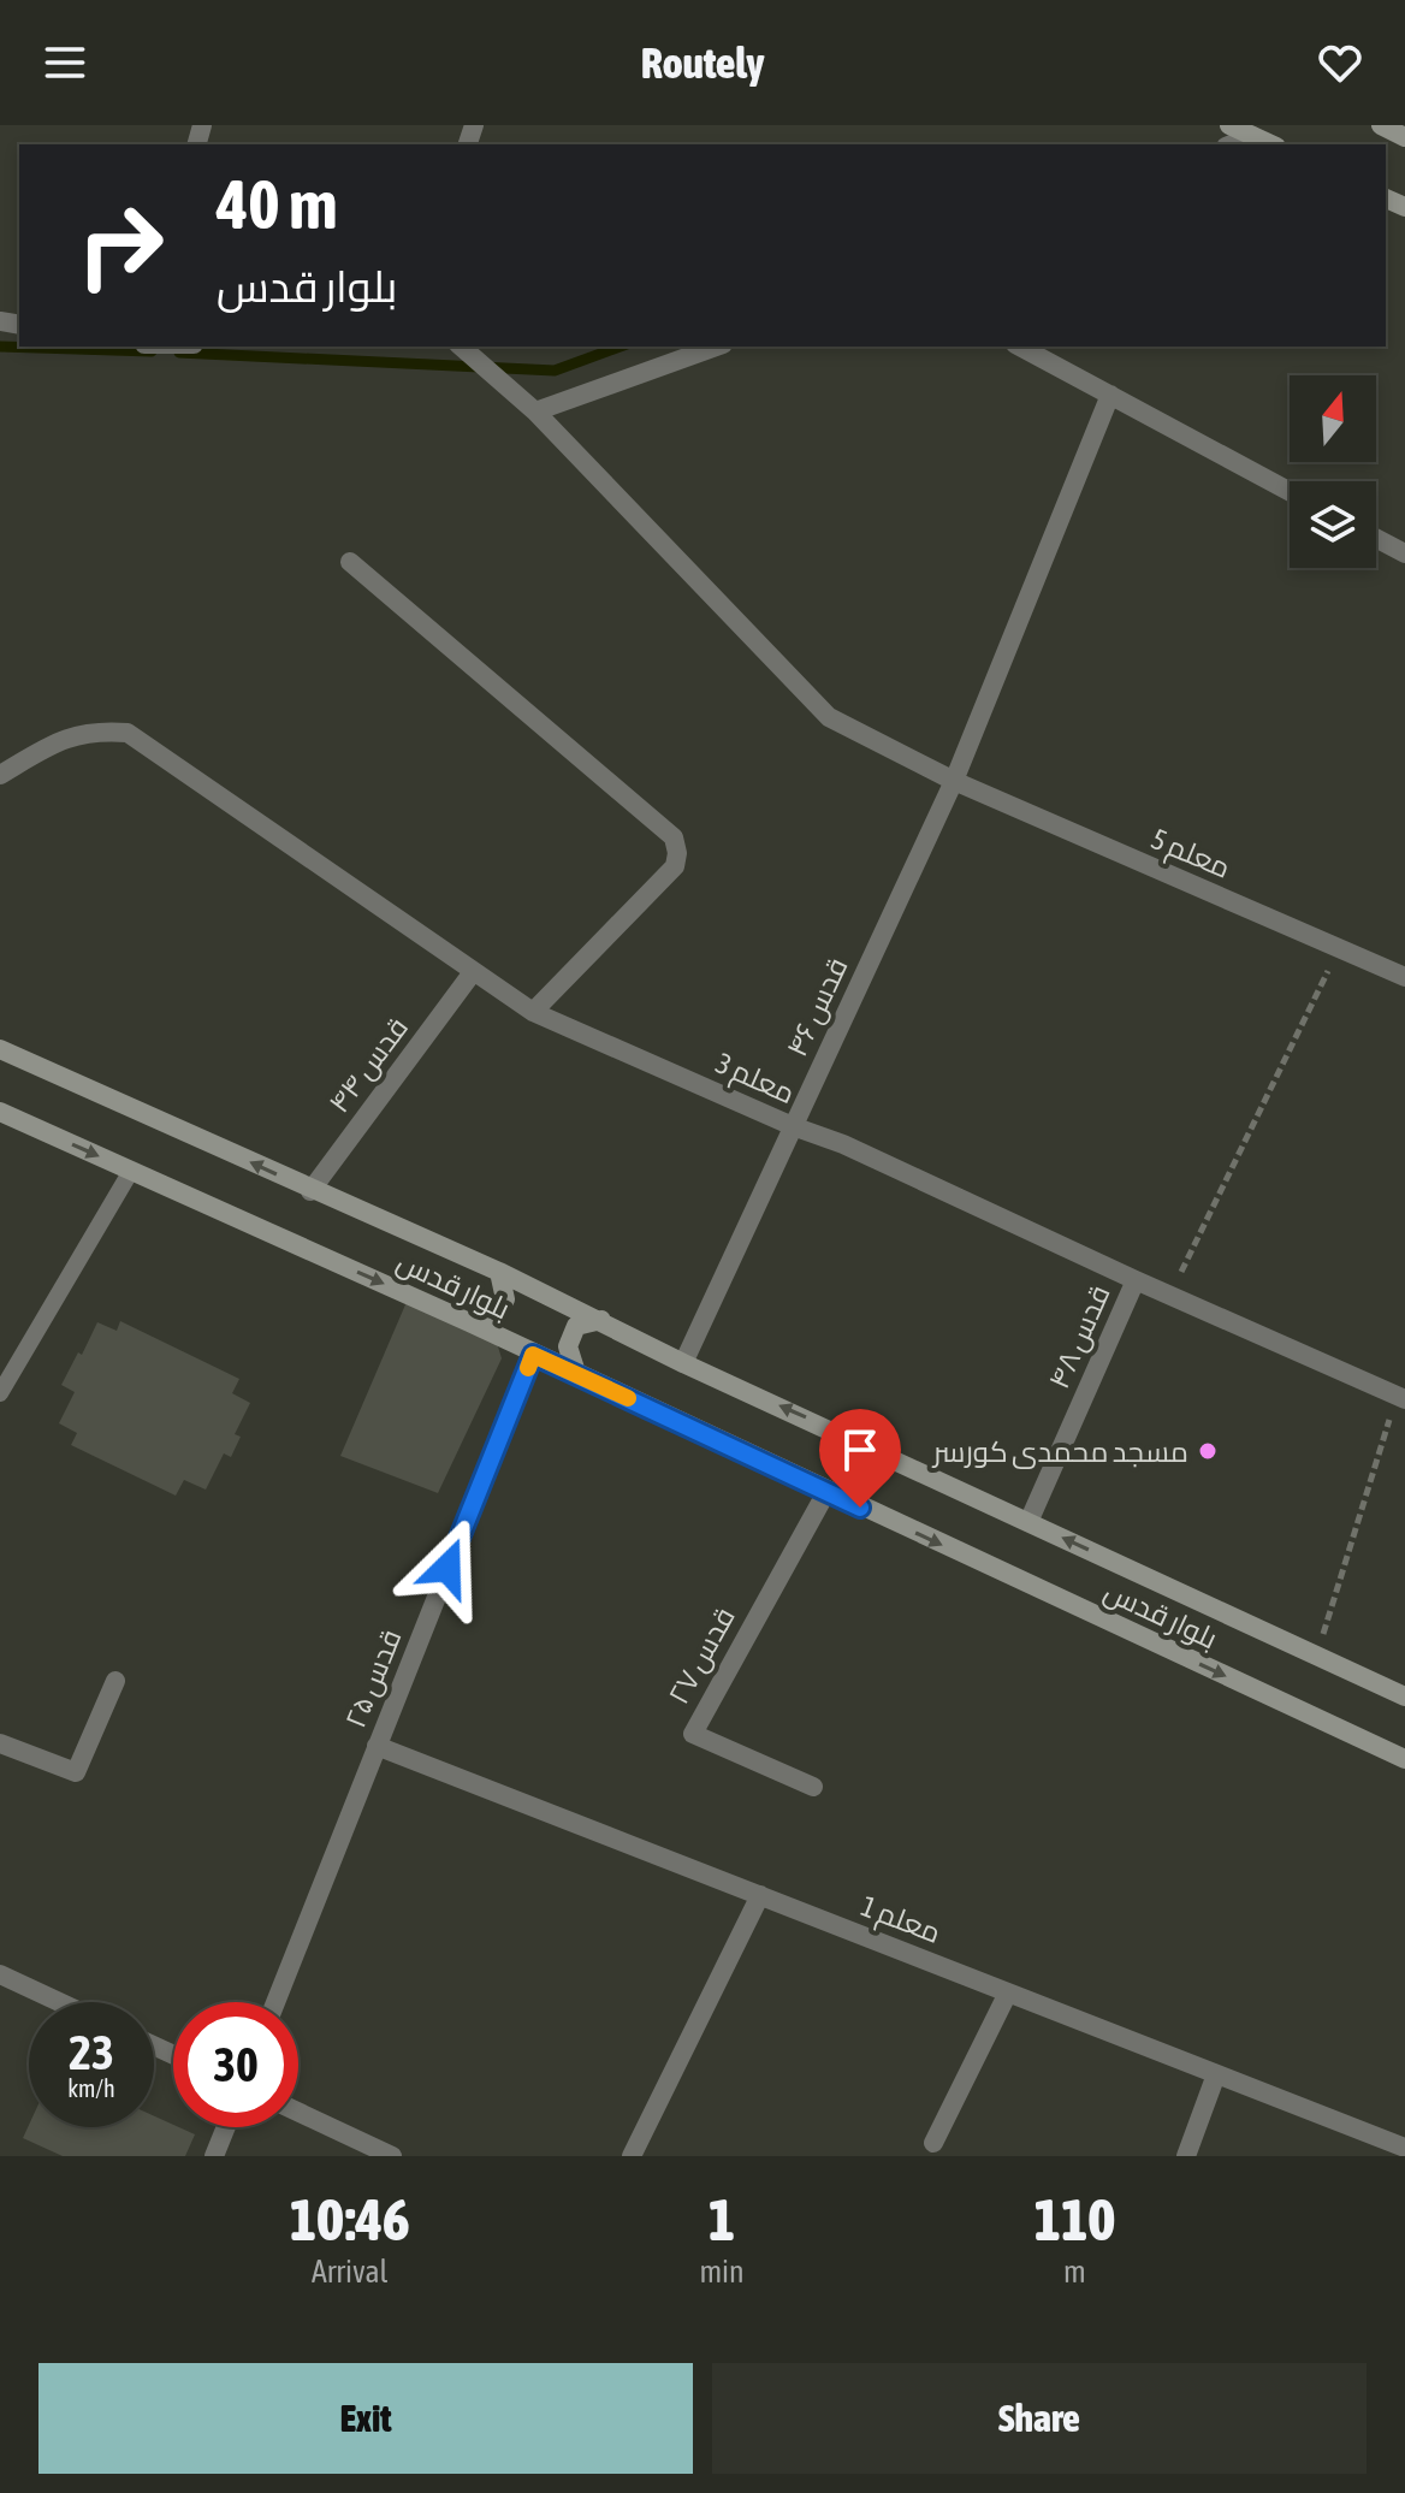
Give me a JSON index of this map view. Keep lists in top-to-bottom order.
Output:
{
  "streets": {
    "main road": ["بلوار قدس"],
    "street": [
      "معلم 5",
      "قدس ۴۶",
      "قدس ۴۴",
      "معلم 3",
      "قدس ۴۸",
      "قدس ۲۷",
      "قدس ۲۵",
      "معلم 1"
    ]
  },
  "crossings": [
    ["معلم 5", "قدس ۴۶"],
    ["قدس ۴۶", "معلم 3"],
    ["قدس ۴۶", "بلوار قدس"],
    ["قدس ۴۴", "معلم 3"],
    ["قدس ۴۴", "بلوار قدس"],
    ["معلم 3", "قدس ۴۸"],
    ["بلوار قدس", "قدس ۴۸"],
    ["بلوار قدس", "قدس ۲۷"],
    ["بلوار قدس", "قدس ۲۵"],
    ["قدس ۲۵", "معلم 1"]
  ],
  "places": ["مسجد محمدی کورسر"],
  "north": "top",
  "page": {
    "header": "Routely",
    "turn": ["40 m", "بلوار قدس"],
    "speed": "23 km/h",
    "limit": "30",
    "eta": [
      "10:46",
      "Arrival",
      "1",
      "min",
      "110",
      "m"
    ],
    "buttons": ["Exit", "Share"]
  }
}
